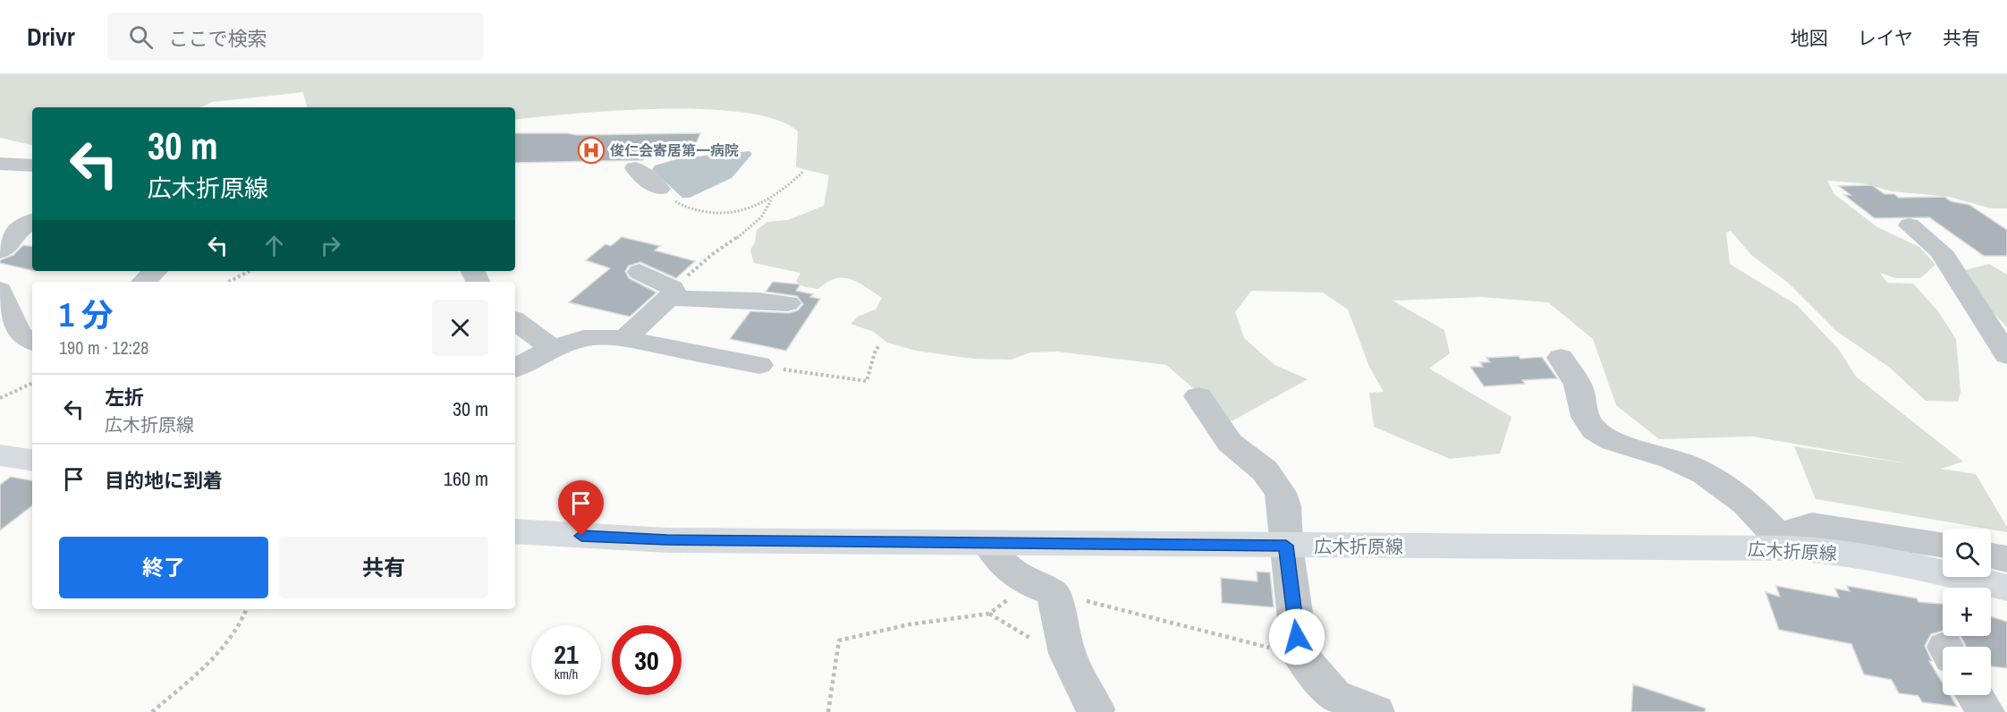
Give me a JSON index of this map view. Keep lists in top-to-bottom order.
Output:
{
  "streets": {
    "main road": ["広木折原線"]
  },
  "places": {
    "hospital": ["俊仁会寄居第一病院"]
  },
  "page": {
    "header": "Drivr",
    "search": "ここで検索",
    "nav": ["地図", "レイヤ", "共有"],
    "turn": ["30 m", "広木折原線"],
    "heading": ["1 分", "190 m · 12:28"],
    "list": [
      {
        "name": "左折",
        "note": "広木折原線",
        "value": "30 m"
      },
      {
        "name": "目的地に到着",
        "value": "160 m"
      }
    ],
    "buttons": ["終了", "共有"],
    "map_buttons": ["+", "−"],
    "speed": "21 km/h",
    "limit": "30"
  }
}
